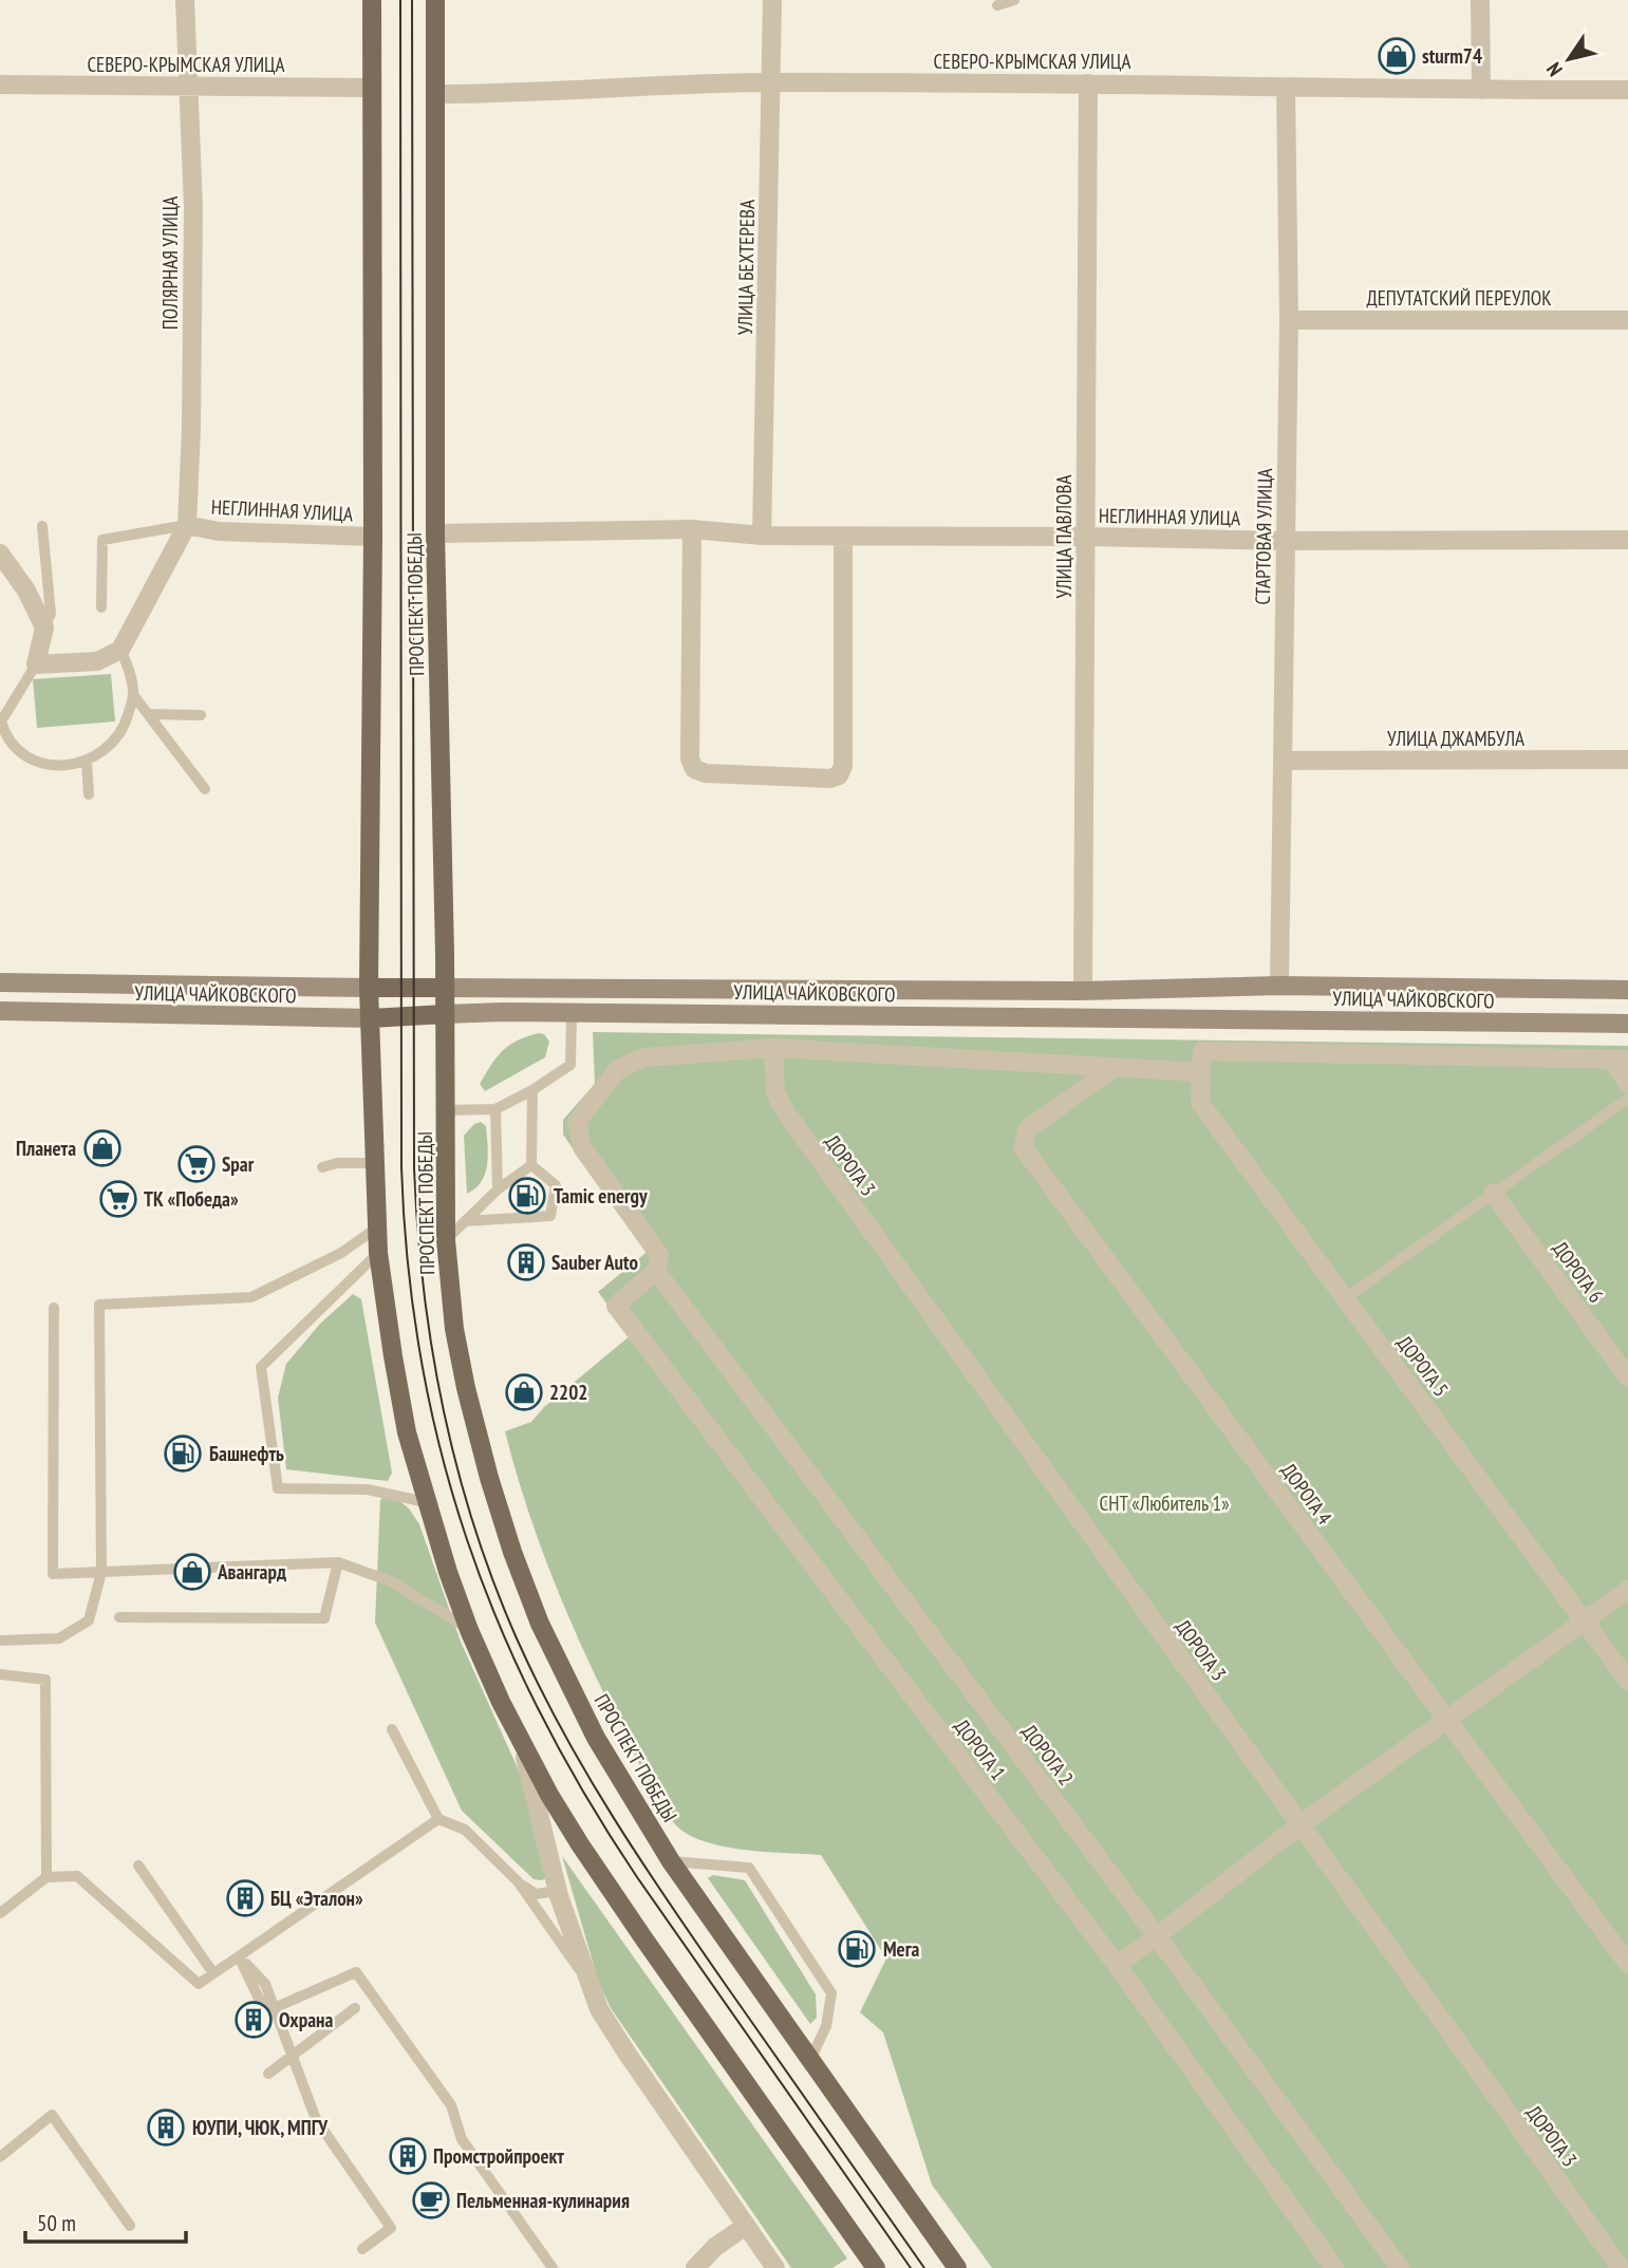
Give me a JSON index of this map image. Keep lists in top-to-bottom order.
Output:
{
  "streets": {
    "main road": ["ПРОСПЕКТ ПОБЕДЫ", "УЛИЦА ЧАЙКОВСКОГО"],
    "street": [
      "СЕВЕРО-КРЫМСКАЯ УЛИЦА",
      "ПОЛЯРНАЯ УЛИЦА",
      "УЛИЦА БЕХТЕРЕВА",
      "ДЕПУТАТСКИЙ ПЕРЕУЛОК",
      "НЕГЛИННАЯ УЛИЦА",
      "УЛИЦА ПАВЛОВА",
      "СТАРТОВАЯ УЛИЦА",
      "УЛИЦА ДЖАМБУЛА",
      "ДОРОГА 3",
      "ДОРОГА 6",
      "ДОРОГА 5",
      "ДОРОГА 4",
      "ДОРОГА 1",
      "ДОРОГА 2"
    ]
  },
  "crossings": [
    ["СЕВЕРО-КРЫМСКАЯ УЛИЦА", "ПОЛЯРНАЯ УЛИЦА"],
    ["СЕВЕРО-КРЫМСКАЯ УЛИЦА", "УЛИЦА БЕХТЕРЕВА"],
    ["СЕВЕРО-КРЫМСКАЯ УЛИЦА", "УЛИЦА ПАВЛОВА"],
    ["СЕВЕРО-КРЫМСКАЯ УЛИЦА", "СТАРТОВАЯ УЛИЦА"],
    ["СЕВЕРО-КРЫМСКАЯ УЛИЦА", "ПРОСПЕКТ ПОБЕДЫ"],
    ["ПОЛЯРНАЯ УЛИЦА", "НЕГЛИННАЯ УЛИЦА"],
    ["УЛИЦА БЕХТЕРЕВА", "НЕГЛИННАЯ УЛИЦА"],
    ["ДЕПУТАТСКИЙ ПЕРЕУЛОК", "СТАРТОВАЯ УЛИЦА"],
    ["НЕГЛИННАЯ УЛИЦА", "УЛИЦА ПАВЛОВА"],
    ["НЕГЛИННАЯ УЛИЦА", "СТАРТОВАЯ УЛИЦА"],
    ["НЕГЛИННАЯ УЛИЦА", "ПРОСПЕКТ ПОБЕДЫ"],
    ["УЛИЦА ПАВЛОВА", "УЛИЦА ЧАЙКОВСКОГО"],
    ["СТАРТОВАЯ УЛИЦА", "УЛИЦА ДЖАМБУЛА"],
    ["СТАРТОВАЯ УЛИЦА", "УЛИЦА ЧАЙКОВСКОГО"],
    ["ПРОСПЕКТ ПОБЕДЫ", "УЛИЦА ЧАЙКОВСКОГО"],
    ["ДОРОГА 1", "ДОРОГА 2"]
  ],
  "parks": ["СНТ «Любитель 1»"],
  "places": {
    "shop": [
      "sturm74",
      "Планета",
      "2202",
      "Авангард"
    ],
    "supermarket": ["Spar", "ТК «Победа»"],
    "fuel station": ["Tamic energy", "Башнефть", "Мега"],
    "building": [
      "Sauber Auto",
      "БЦ «Эталон»",
      "Охрана",
      "ЮУПИ, ЧЮК, МПГУ",
      "Промстройпроект"
    ],
    "cafe": ["Пельменная-кулинария"]
  },
  "scale_bar": "50 m",
  "north": "bottom left"
}
